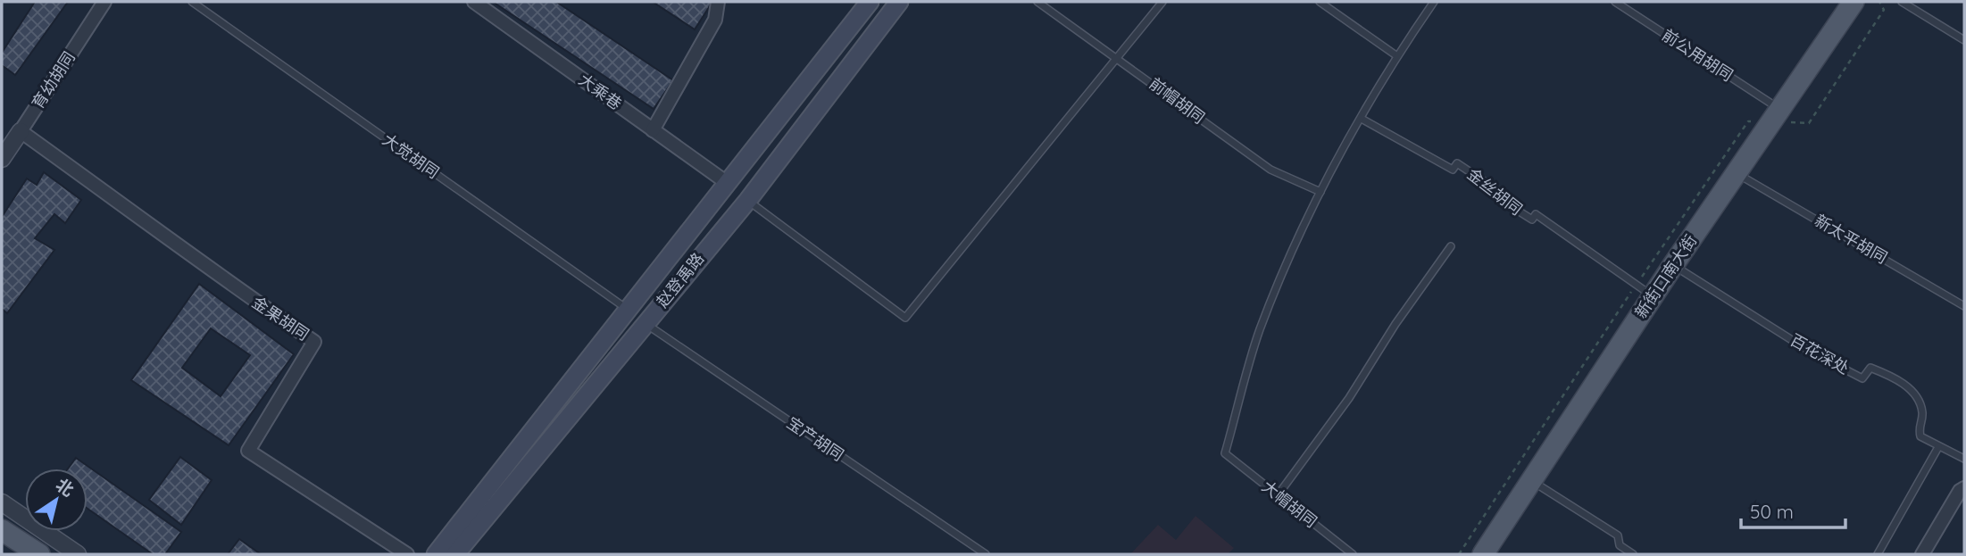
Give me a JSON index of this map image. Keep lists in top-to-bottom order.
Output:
{
  "streets": {
    "main road": ["新街口南大街", "赵登禹路"],
    "street": ["育幼胡同", "大乘巷", "金果胡同"],
    "lane": [
      "前公用胡同",
      "前帽胡同",
      "大觉胡同",
      "金丝胡同",
      "新太平胡同",
      "百花深处",
      "宝产胡同",
      "大帽胡同"
    ]
  },
  "crossings": [
    ["前公用胡同", "新街口南大街"],
    ["育幼胡同", "金果胡同"],
    ["大乘巷", "赵登禹路"],
    ["前帽胡同", "大帽胡同"],
    ["大觉胡同", "赵登禹路"],
    ["金丝胡同", "新街口南大街"],
    ["新太平胡同", "新街口南大街"],
    ["新街口南大街", "百花深处"],
    ["赵登禹路", "宝产胡同"]
  ],
  "scale_bar": "50 m",
  "north": "top right"
}
